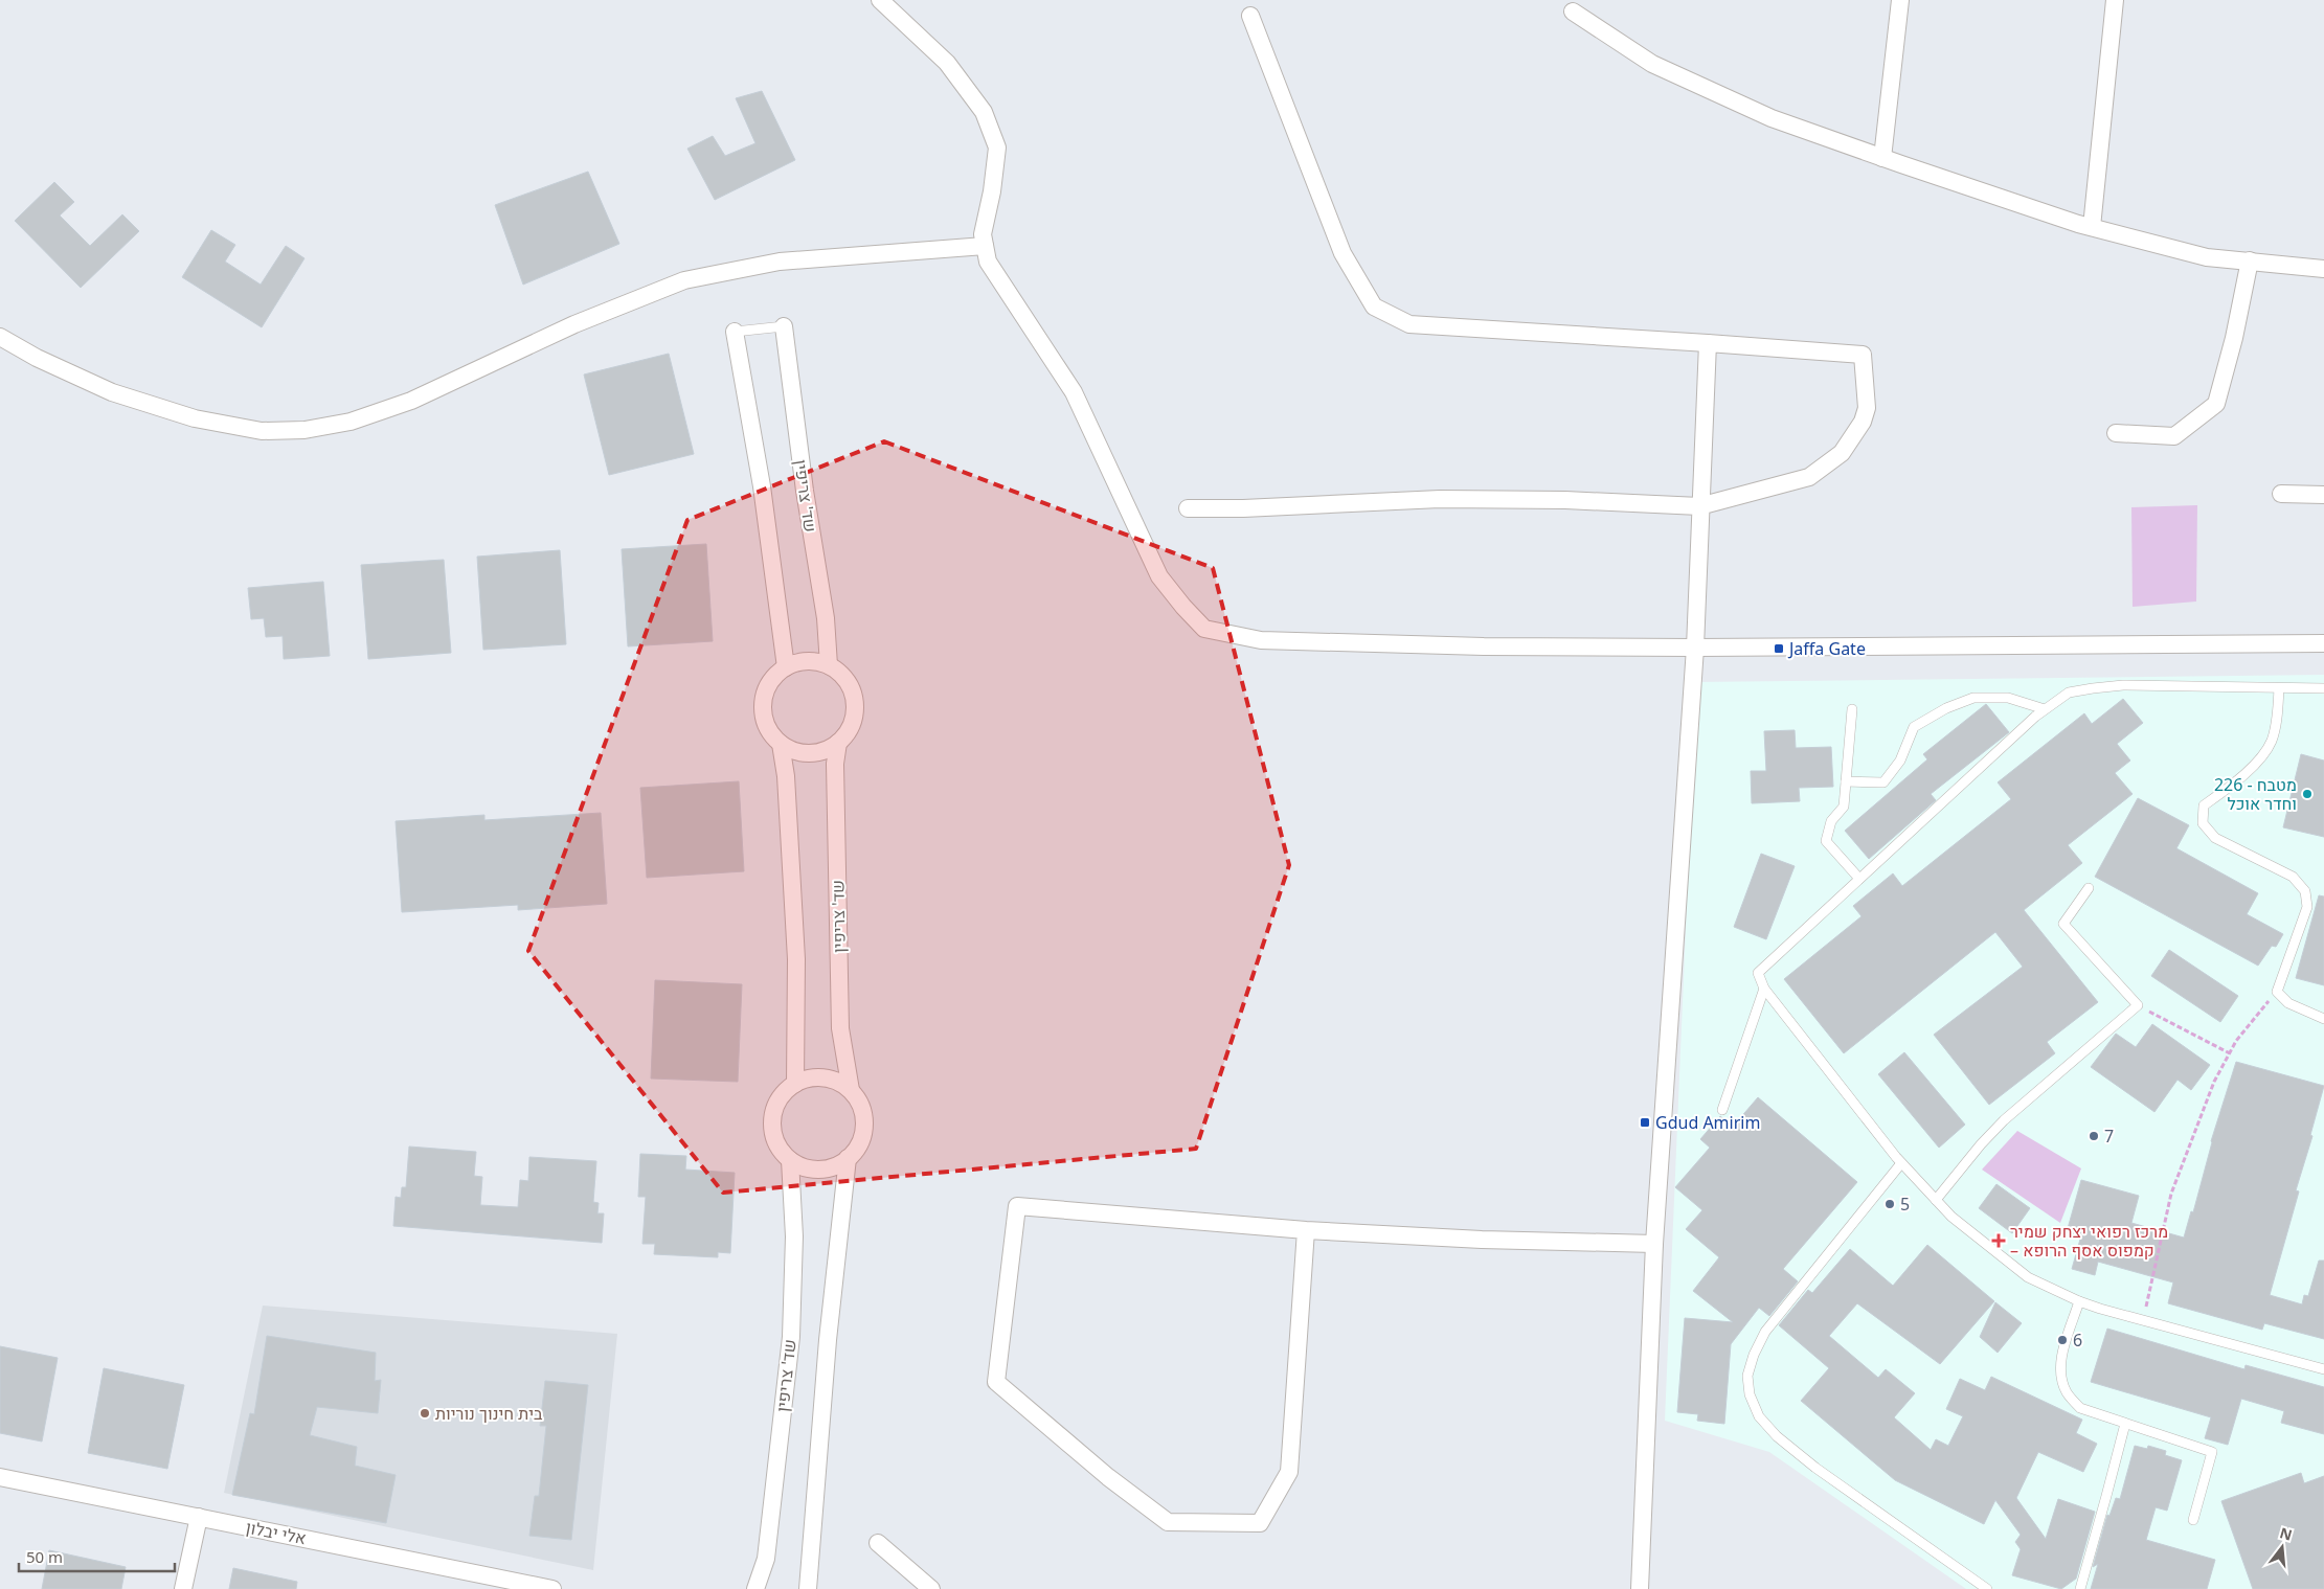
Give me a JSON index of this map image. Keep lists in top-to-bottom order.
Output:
{
  "streets": {
    "street": ["שד' צריפין", "אלי יבלון"]
  },
  "places": {
    "transit": ["Jaffa Gate", "Gdud Amirim"],
    "other": [
      "226 - מטבח וחדר אוכל",
      "7",
      "5",
      "6",
      "בית חינוך נוריות"
    ],
    "health": ["מרכז רפואי יצחק שמיר – קמפוס אסף הרופא"]
  },
  "scale_bar": "50 m",
  "north": "top"
}
